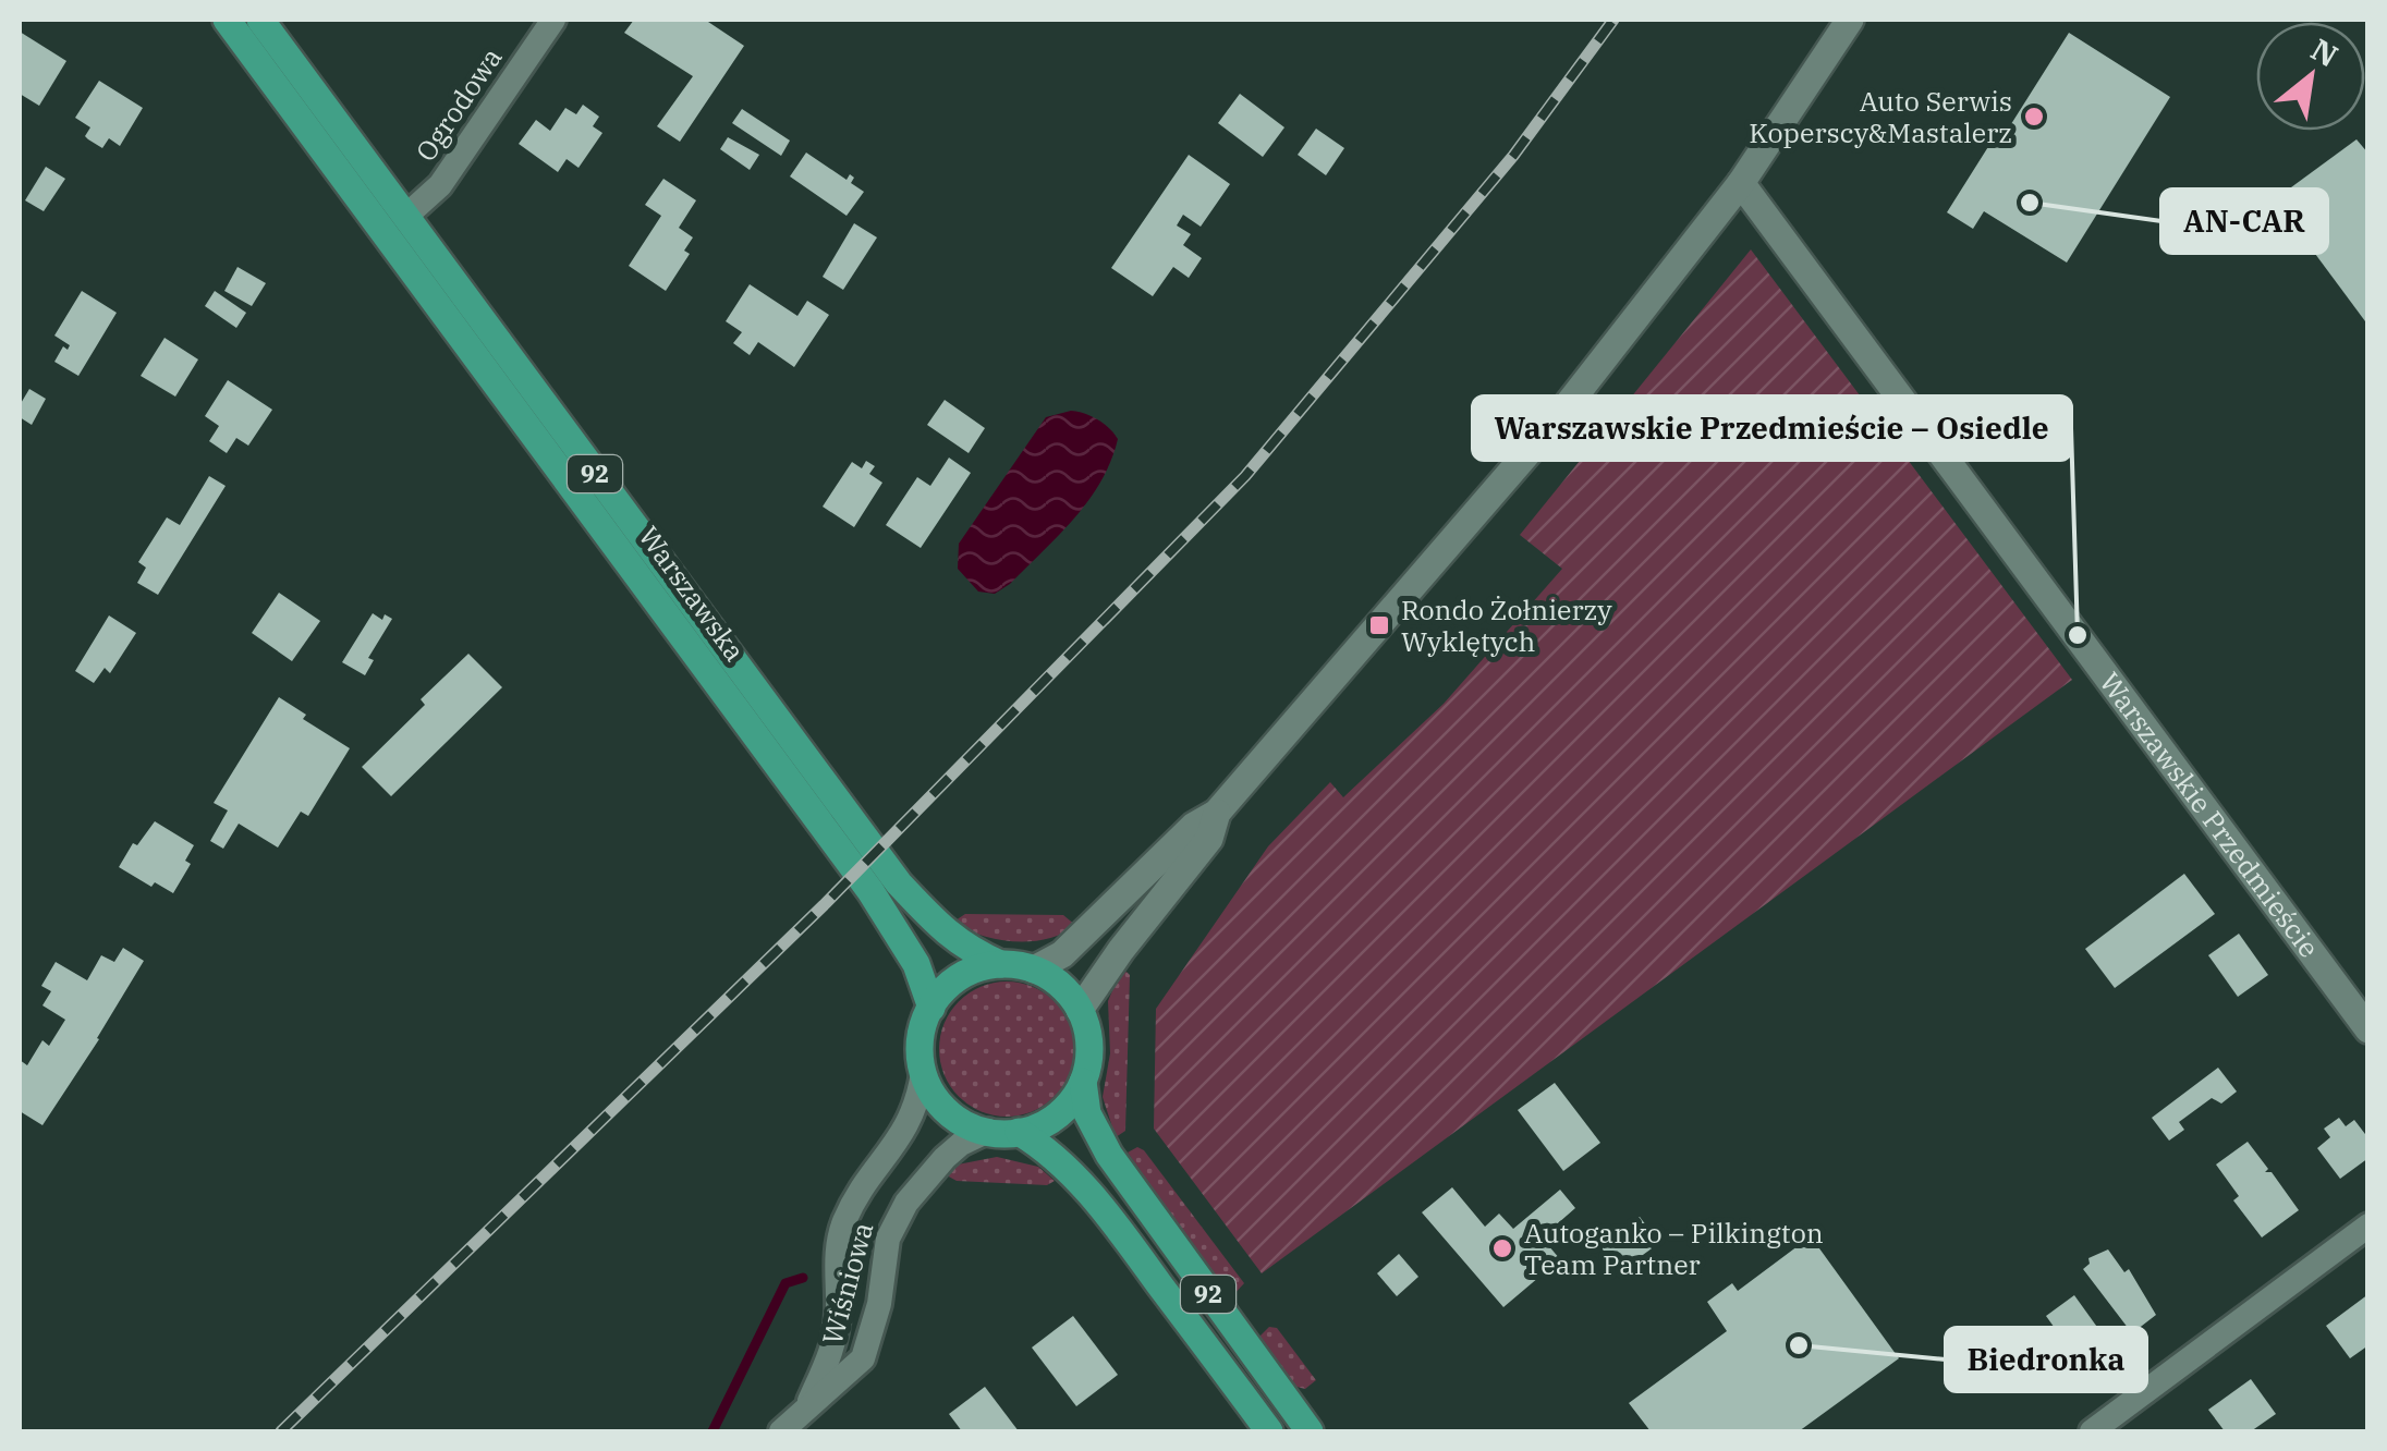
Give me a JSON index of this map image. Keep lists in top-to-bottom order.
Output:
{
  "streets": {
    "main road": ["92", "Warszawska"],
    "street": ["Ogrodowa", "Warszawskie Przedmieście", "Wiśniowa"]
  },
  "crossings": [
    ["Ogrodowa", "Warszawska"],
    ["92", "Warszawska"],
    ["92", "Wiśniowa"],
    ["Warszawska", "Wiśniowa"]
  ],
  "places": {
    "other": [
      "Auto Serwis Koperscy&Mastalerz",
      "AN-CAR",
      "Warszawskie Przedmieście – Osiedle",
      "Autoganko – Pilkington Team Partner",
      "Biedronka"
    ],
    "transit": ["Rondo Żołnierzy Wyklętych"]
  },
  "north": "top right"
}
